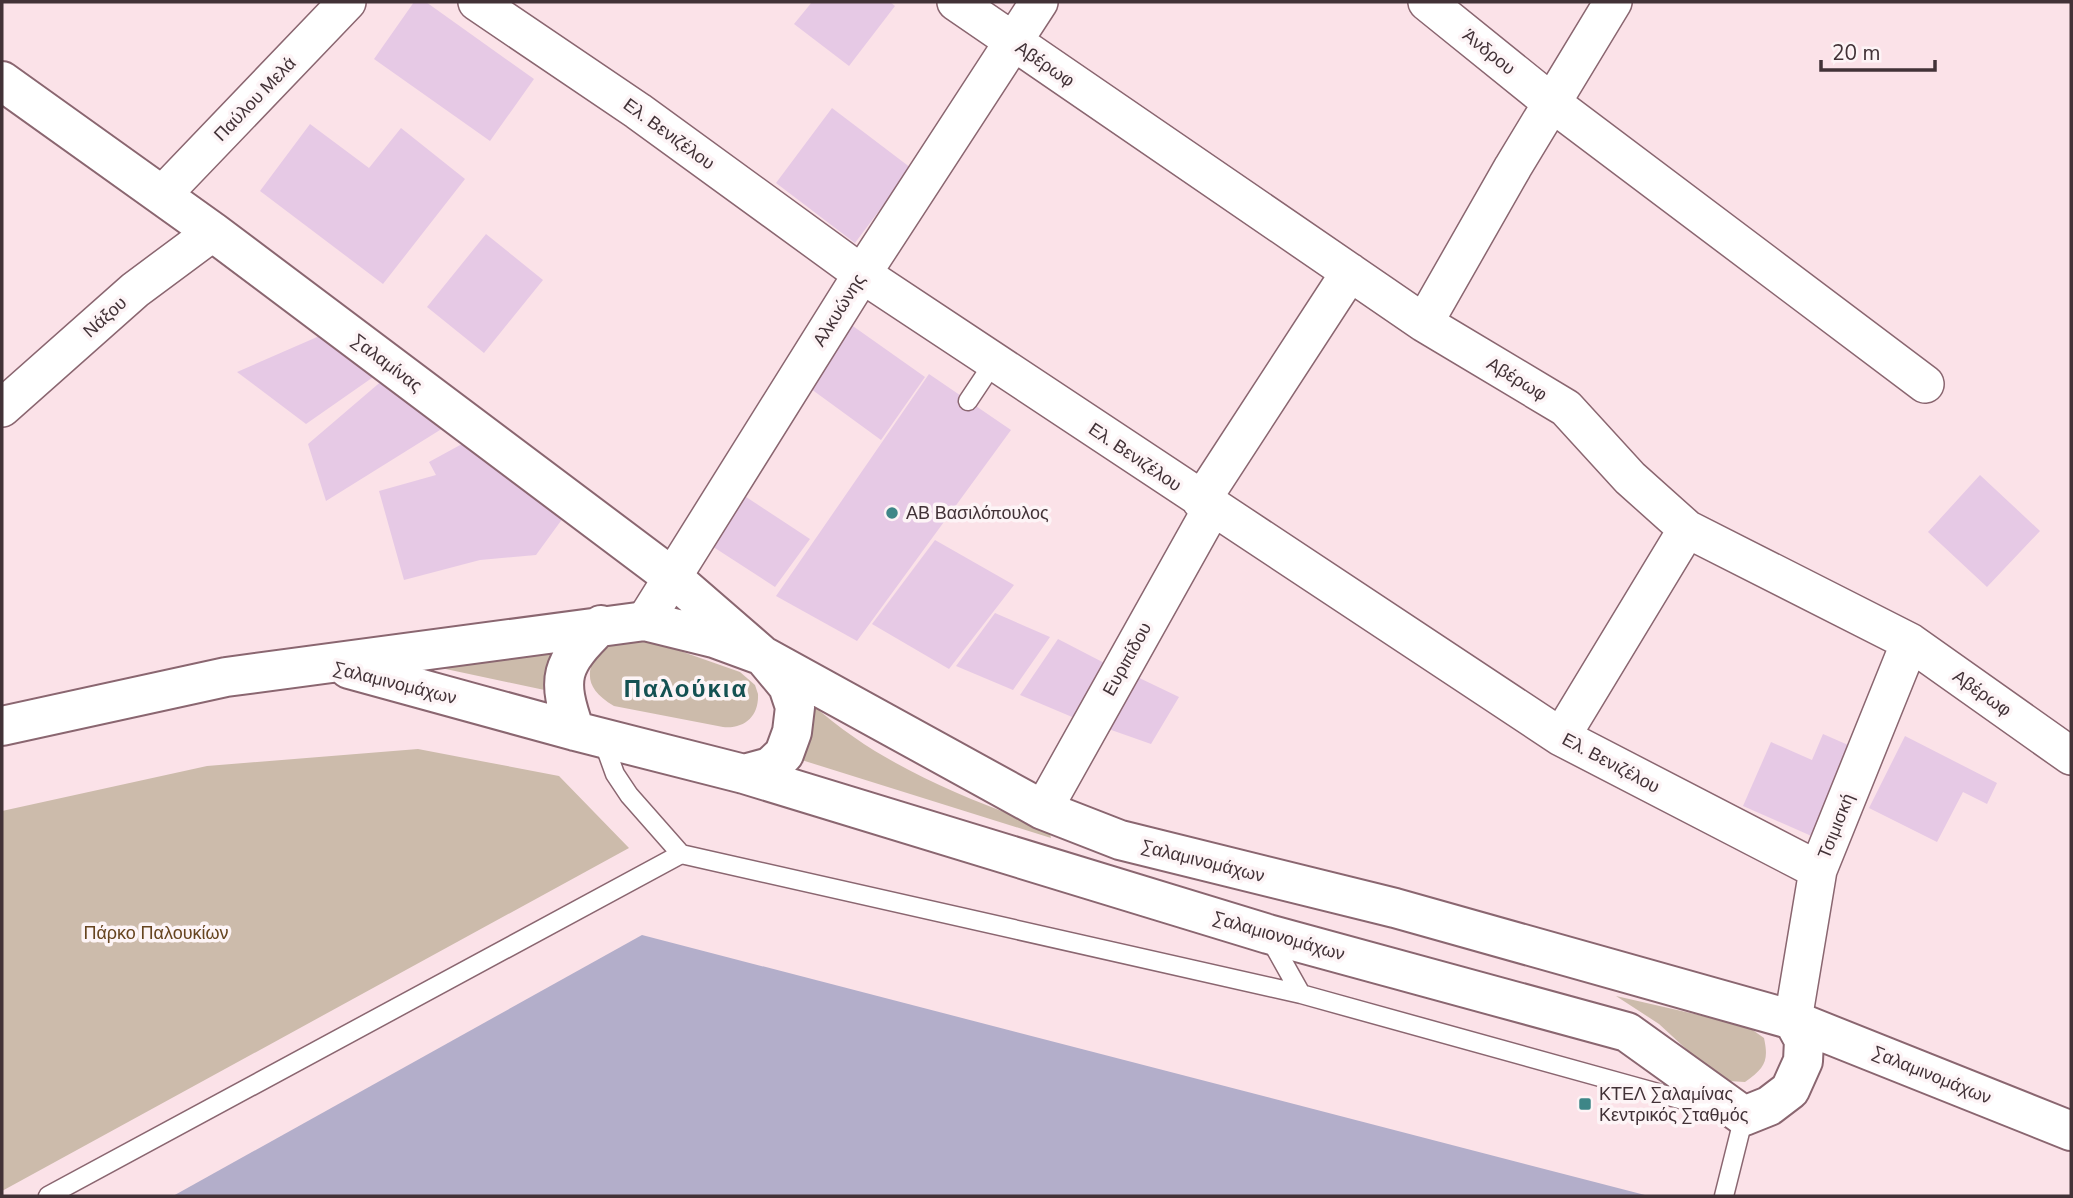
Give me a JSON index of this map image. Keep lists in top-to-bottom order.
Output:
{
  "streets": {
    "main road": ["Σαλαμίνας", "Σαλαμινομάχων", "Σαλαμιονομάχων"],
    "street": [
      "Άνδρου",
      "Αβέρωφ",
      "Παύλου Μελά",
      "Ελ. Βενιζέλου",
      "Αλκυώνης",
      "Νάξου",
      "Ευριπίδου",
      "Τσιμισκή"
    ]
  },
  "crossings": [
    ["Αβέρωφ", "Αλκυώνης"],
    ["Αβέρωφ", "Ευριπίδου"],
    ["Αβέρωφ", "Τσιμισκή"],
    ["Παύλου Μελά", "Σαλαμίνας"],
    ["Ελ. Βενιζέλου", "Αλκυώνης"],
    ["Ελ. Βενιζέλου", "Ευριπίδου"],
    ["Ελ. Βενιζέλου", "Τσιμισκή"],
    ["Αλκυώνης", "Σαλαμίνας"],
    ["Αλκυώνης", "Σαλαμινομάχων"],
    ["Νάξου", "Σαλαμίνας"],
    ["Σαλαμίνας", "Σαλαμινομάχων"],
    ["Ευριπίδου", "Σαλαμινομάχων"],
    ["Σαλαμινομάχων", "Τσιμισκή"],
    ["Σαλαμινομάχων", "Σαλαμιονομάχων"]
  ],
  "districts": ["Παλούκια"],
  "parks": ["Πάρκο Παλουκίων"],
  "places": {
    "other": ["ΑΒ Βασιλόπουλος"],
    "transit": ["ΚΤΕΛ Σαλαμίνας Κεντρικός Σταθμός"]
  },
  "scale_bar": "20 m"
}
